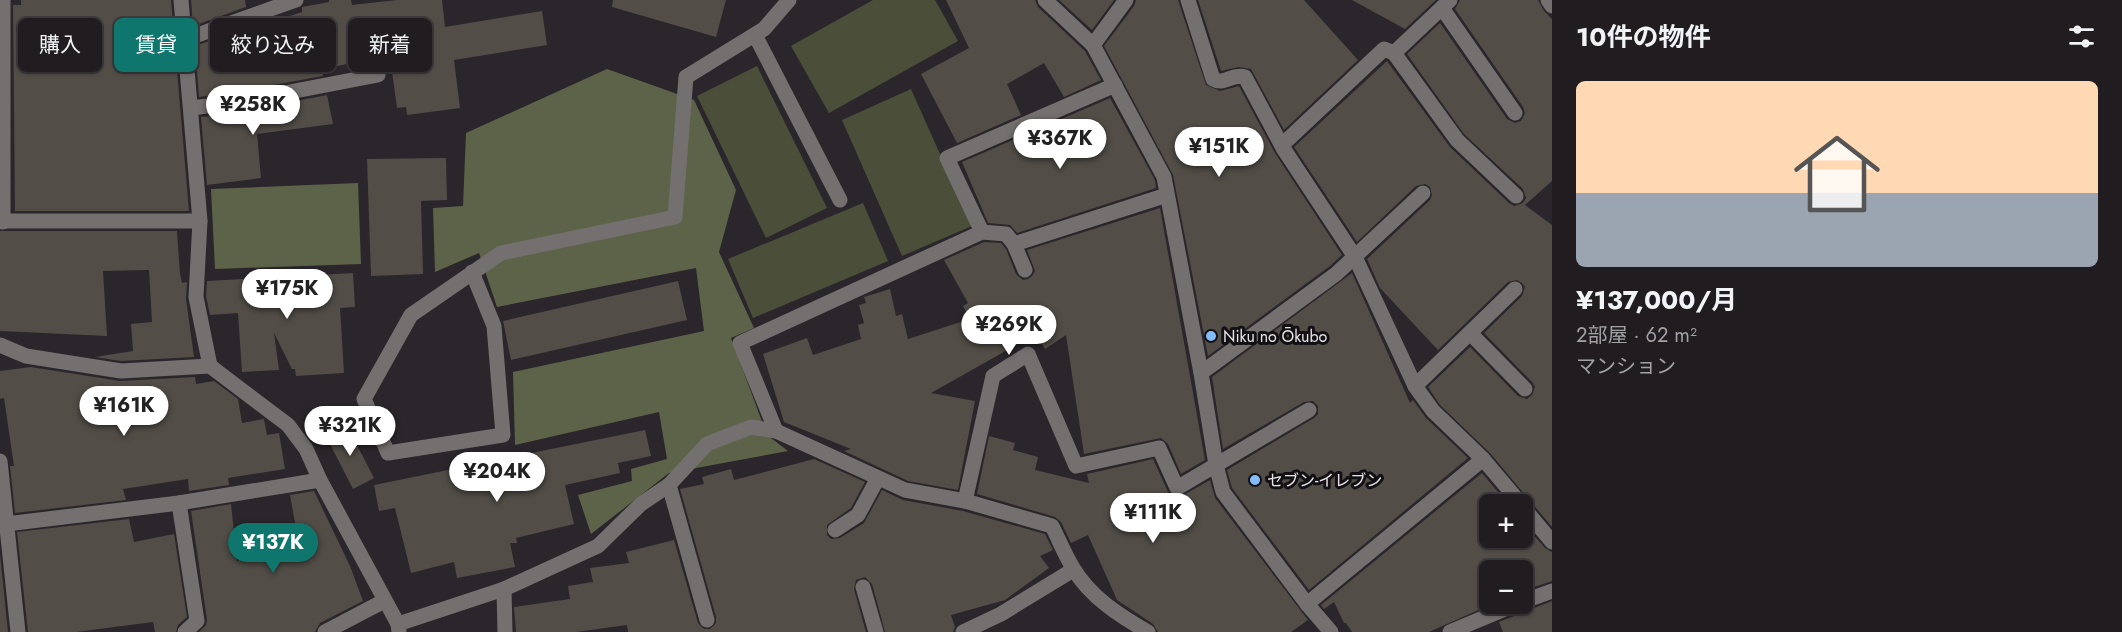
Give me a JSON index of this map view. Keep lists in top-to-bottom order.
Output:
{
  "places": ["Niku no Ōkubo", "セブン-イレブン"],
  "page": {
    "heading": "10件の物件",
    "chip": [
      "購入",
      "賃貸",
      "絞り込み",
      "新着"
    ],
    "list": [
      {
        "name": "¥137,000/月",
        "note": "2部屋 · 62 m² · マンション"
      }
    ],
    "price": [
      "¥258K",
      "¥367K",
      "¥151K",
      "¥175K",
      "¥269K",
      "¥161K",
      "¥321K",
      "¥204K",
      "¥111K",
      "¥137K"
    ],
    "map_buttons": ["+", "−"]
  }
}
